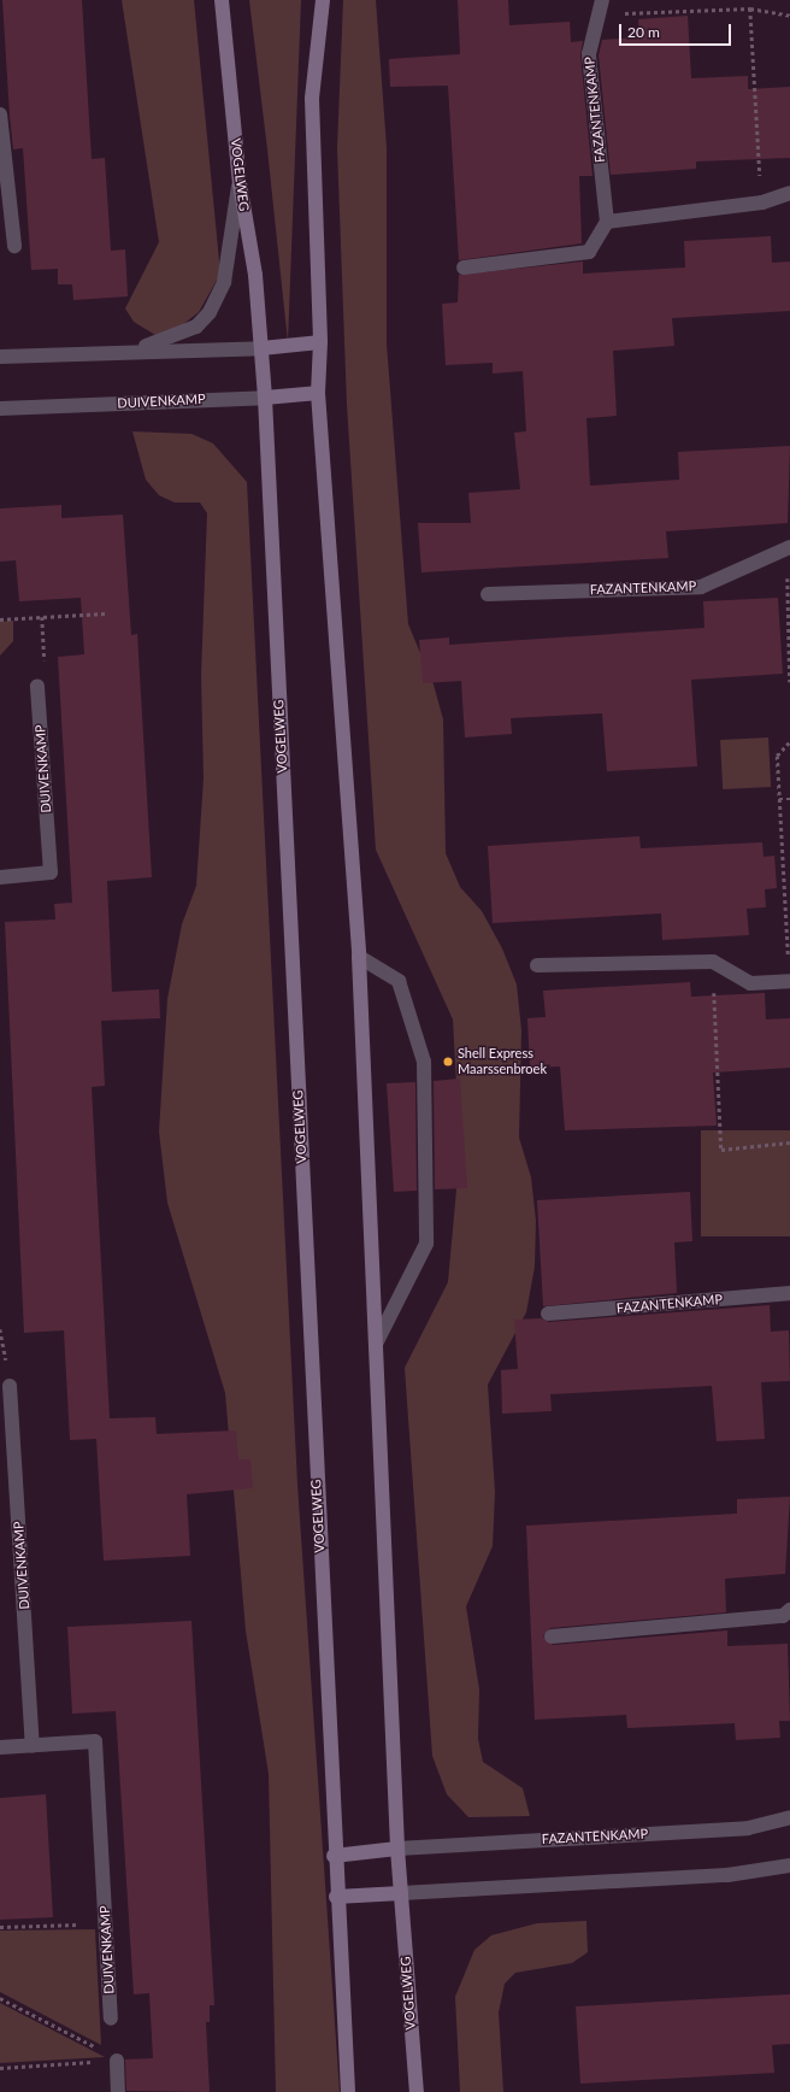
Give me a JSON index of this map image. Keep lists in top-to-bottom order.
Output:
{
  "streets": {
    "street": ["FAZANTENKAMP", "VOGELWEG", "DUIVENKAMP"]
  },
  "crossings": [
    ["FAZANTENKAMP", "VOGELWEG"],
    ["VOGELWEG", "DUIVENKAMP"]
  ],
  "places": ["Shell Express Maarssenbroek"],
  "scale_bar": "20 m"
}
